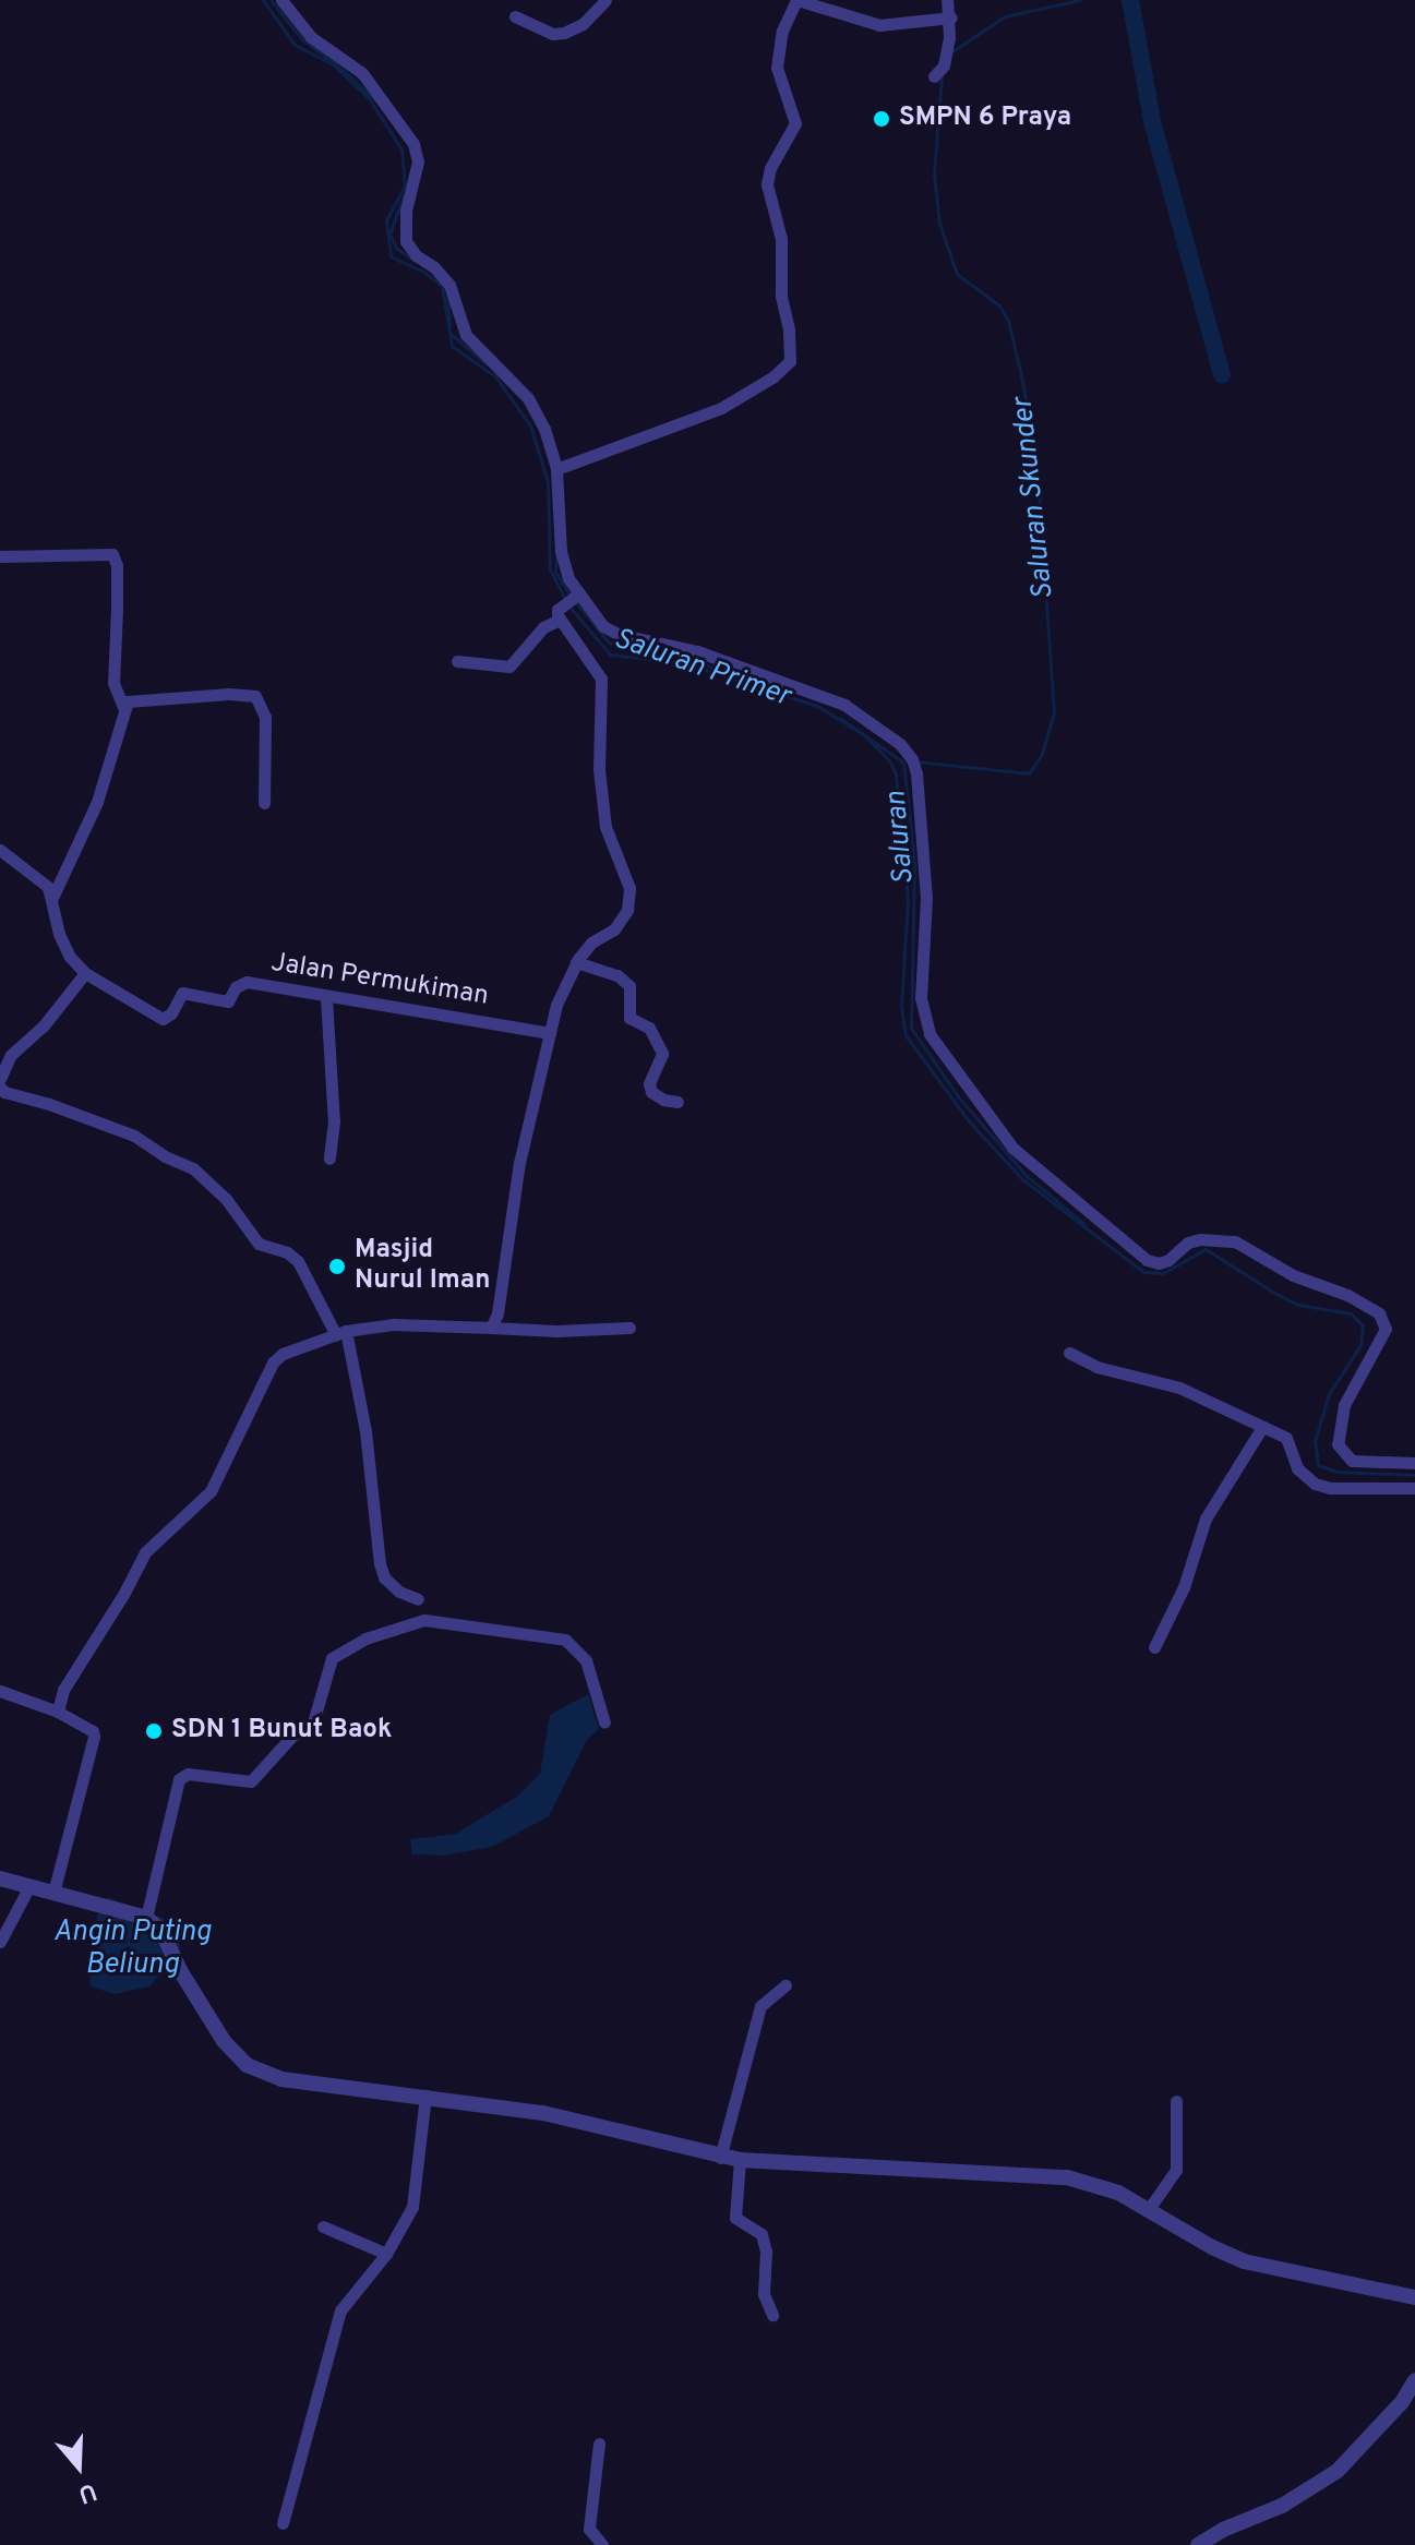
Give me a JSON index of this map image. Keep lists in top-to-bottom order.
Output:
{
  "streets": {
    "street": ["Jalan Permukiman"]
  },
  "water": [
    "Saluran Skunder",
    "Saluran Primer",
    "Saluran",
    "Angin Puting Beliung"
  ],
  "places": ["SMPN 6 Praya", "Masjid Nurul Iman", "SDN 1 Bunut Baok"],
  "north": "bottom"
}
